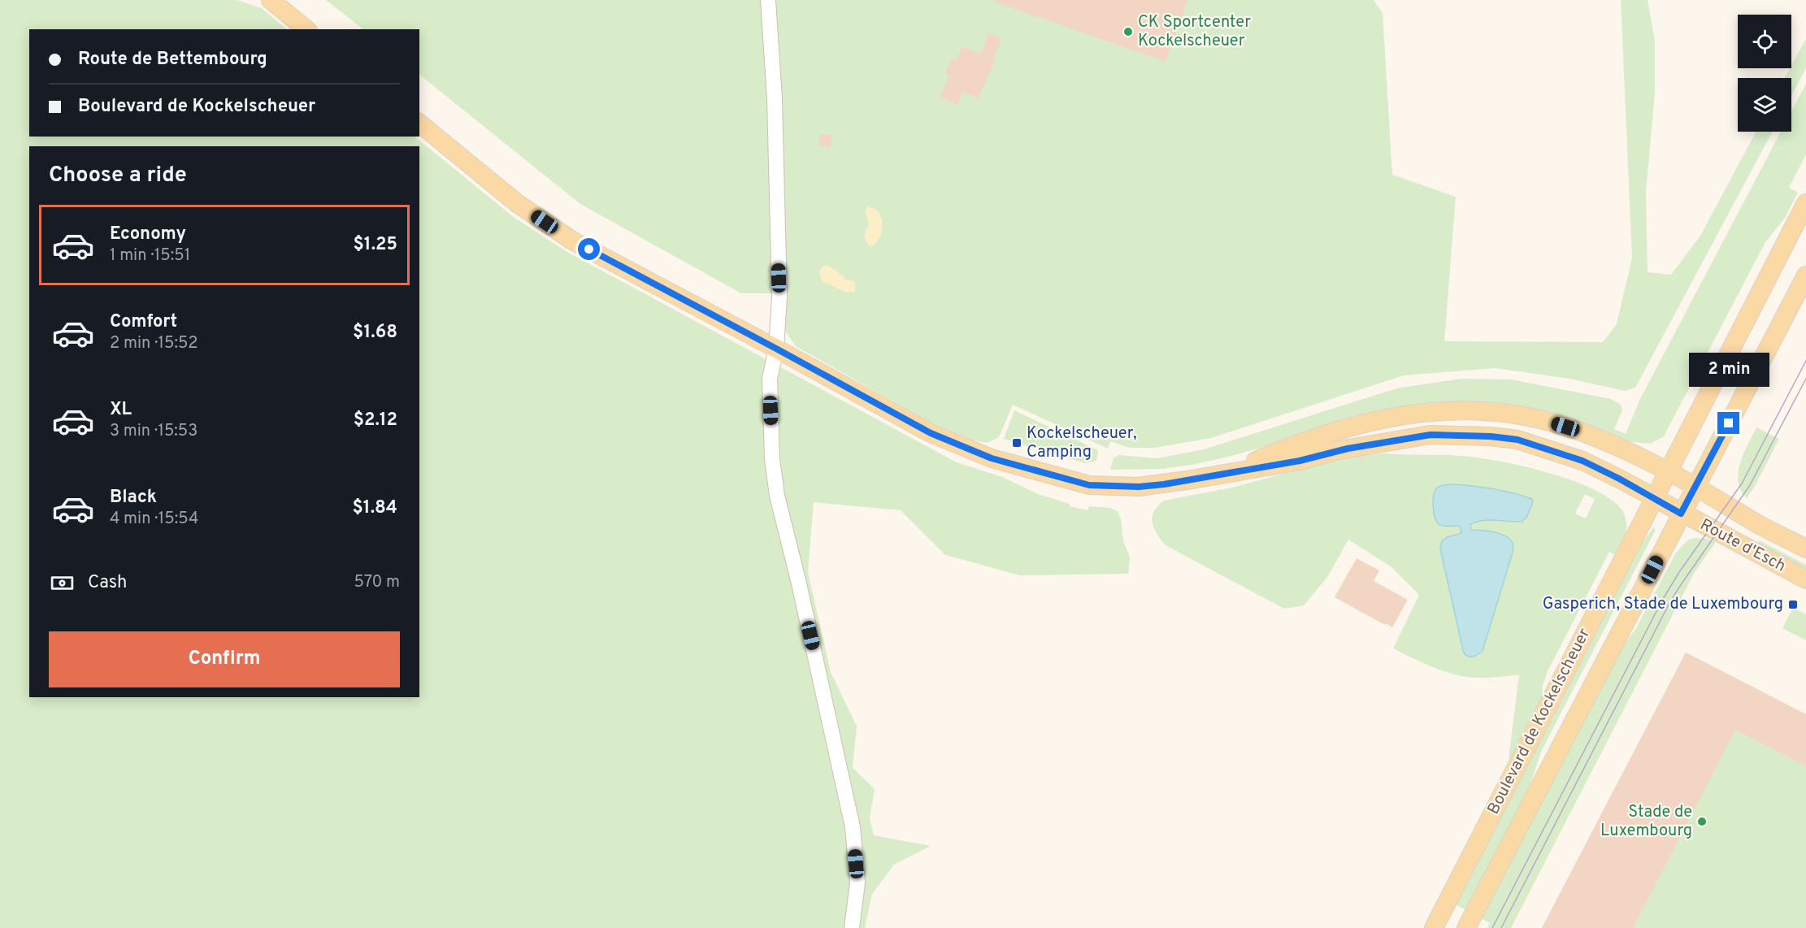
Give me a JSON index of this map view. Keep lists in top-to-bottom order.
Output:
{
  "streets": {
    "main road": ["Route d'Esch", "Boulevard de Kockelscheuer"]
  },
  "crossings": [
    ["Route d'Esch", "Boulevard de Kockelscheuer"]
  ],
  "places": {
    "other": ["CK Sportcenter Kockelscheuer", "Stade de Luxembourg"],
    "transit": ["Kockelscheuer, Camping", "Gasperich, Stade de Luxembourg"]
  },
  "page": {
    "banner": ["Route de Bettembourg", "Boulevard de Kockelscheuer"],
    "heading": "Choose a ride",
    "list": [
      {
        "name": "Economy",
        "note": "1 min · 15:51",
        "value": "$1.25"
      },
      {
        "name": "Comfort",
        "note": "2 min · 15:52",
        "value": "$1.68"
      },
      {
        "name": "XL",
        "note": "3 min · 15:53",
        "value": "$2.12"
      },
      {
        "name": "Black",
        "note": "4 min · 15:54",
        "value": "$1.84"
      }
    ],
    "bubble": "2 min",
    "pay": ["Cash", "570 m"],
    "buttons": "Confirm"
  }
}
